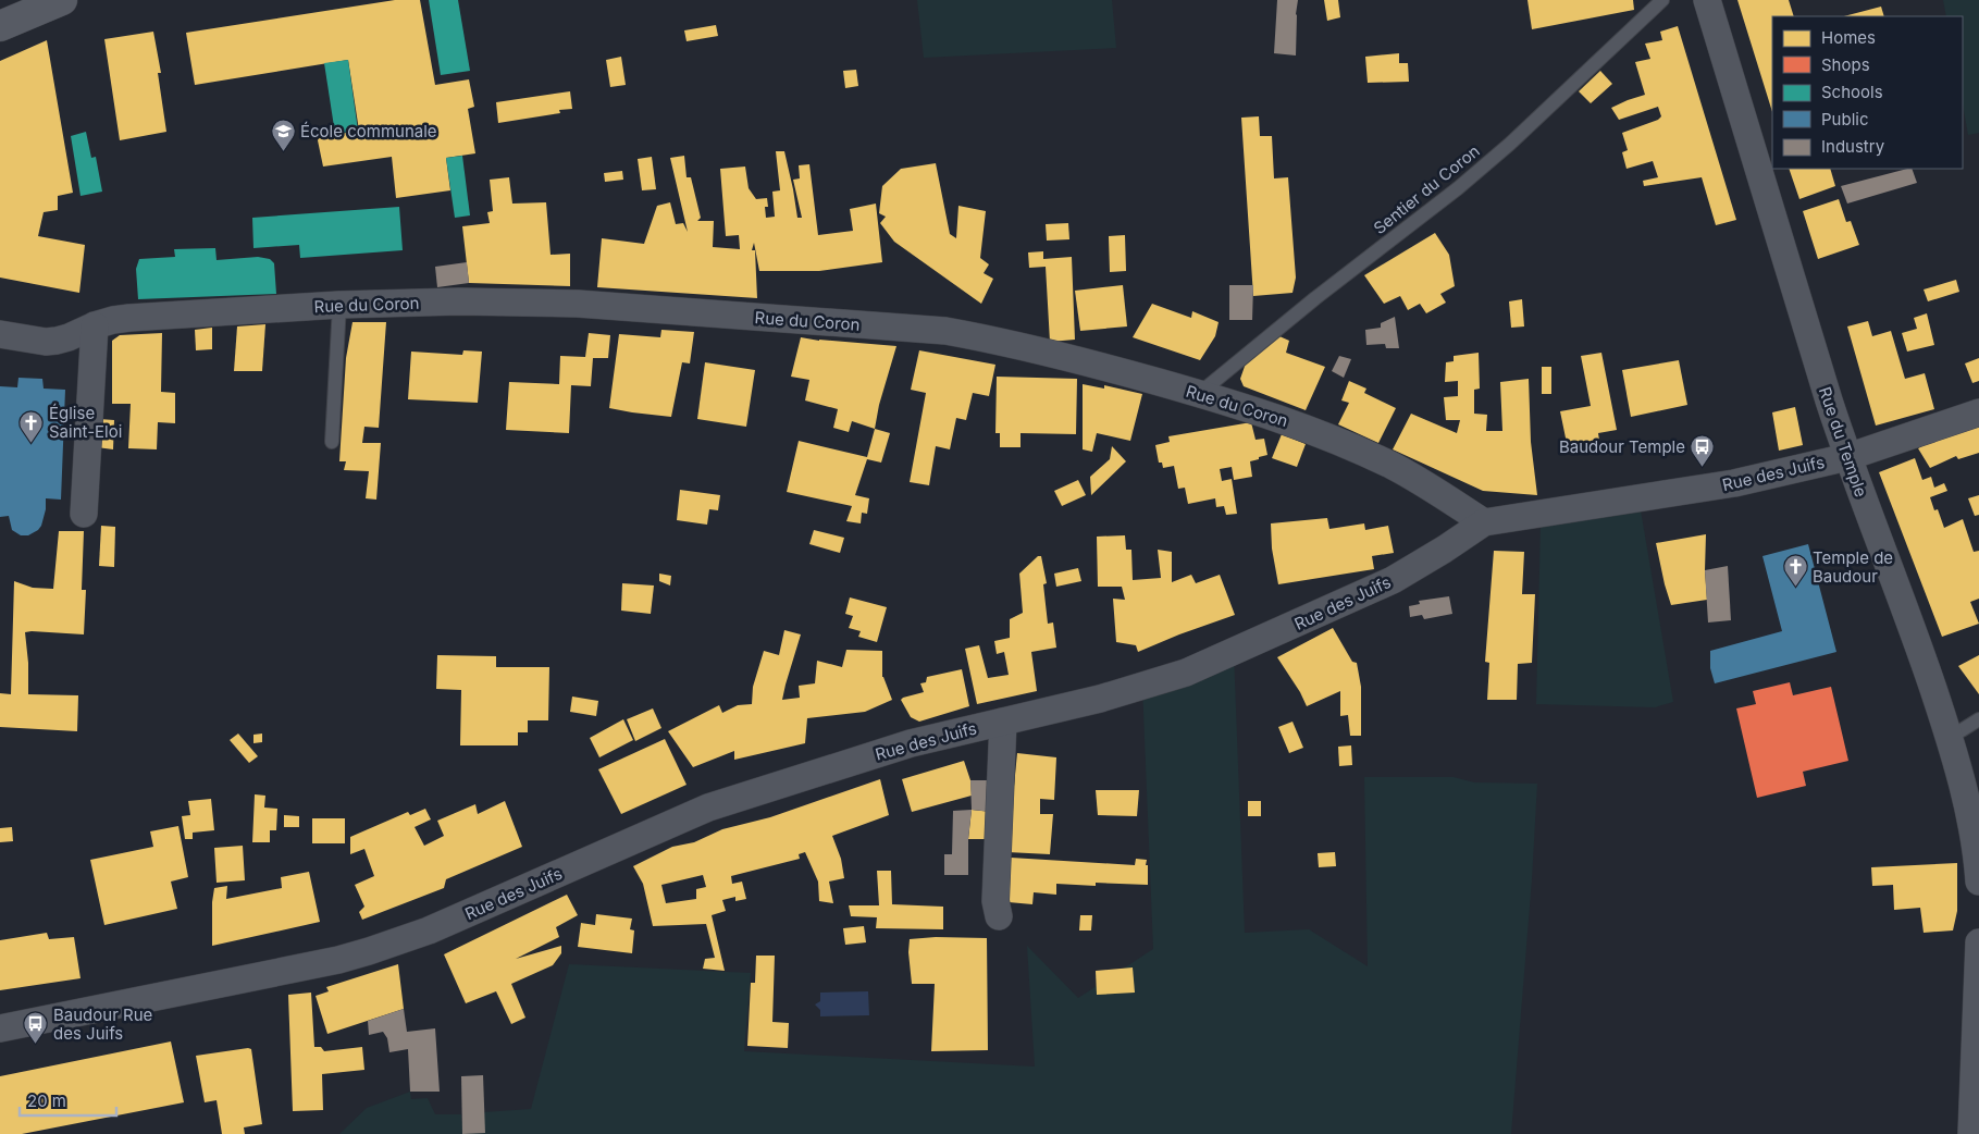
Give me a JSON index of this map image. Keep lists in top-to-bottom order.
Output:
{
  "streets": {
    "street": ["Rue du Coron", "Rue du Temple", "Rue des Juifs"],
    "lane": ["Sentier du Coron"]
  },
  "crossings": [
    ["Sentier du Coron", "Rue du Coron"],
    ["Rue du Coron", "Rue des Juifs"],
    ["Rue du Temple", "Rue des Juifs"]
  ],
  "places": {
    "school or university": ["École communale"],
    "church": ["Église Saint-Eloi", "Temple de Baudour"],
    "bus stop": ["Baudour Temple", "Baudour Rue des Juifs"]
  },
  "legend": [
    "Homes",
    "Shops",
    "Schools",
    "Public",
    "Industry"
  ],
  "scale_bar": "20 m"
}
